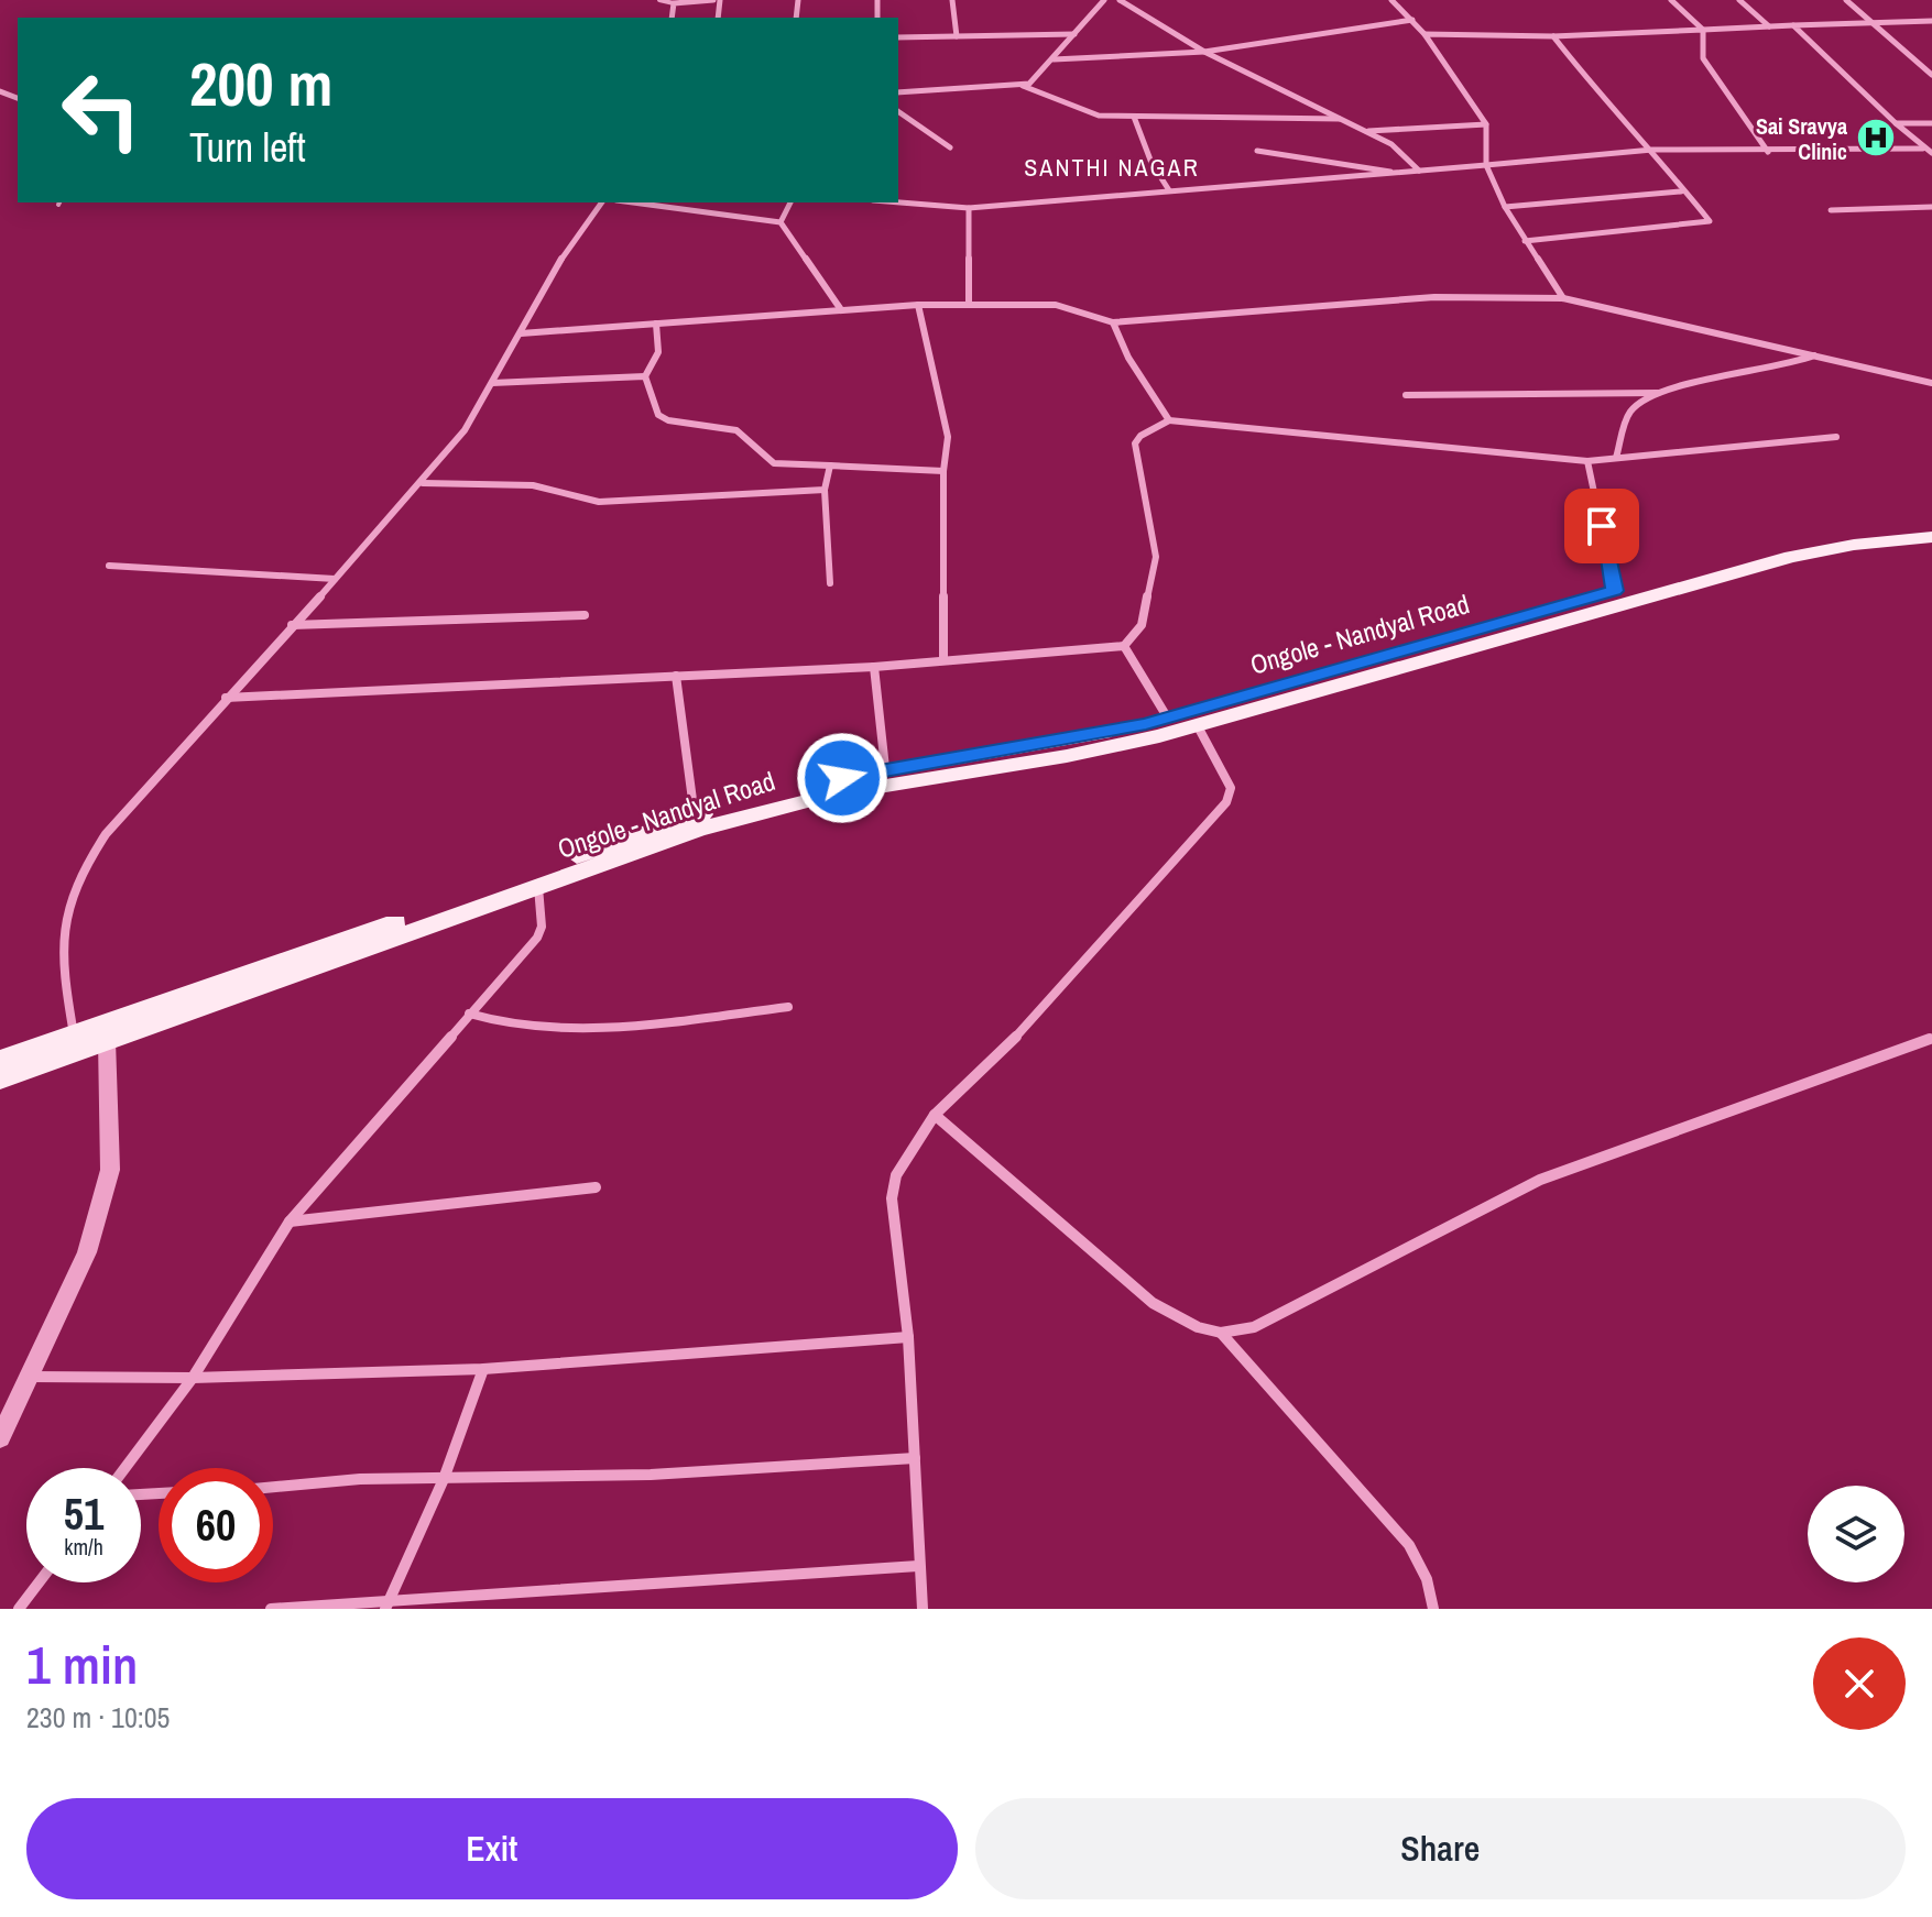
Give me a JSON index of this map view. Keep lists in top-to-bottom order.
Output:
{
  "streets": {
    "main road": ["Ongole - Nandyal Road"]
  },
  "districts": ["SANTHI NAGAR"],
  "places": {
    "hospital": ["Sai Sravya Clinic"]
  },
  "page": {
    "turn": ["200 m", "Turn left"],
    "speed": "51 km/h",
    "limit": "60",
    "heading": ["1 min", "230 m · 10:05"],
    "buttons": ["Exit", "Share"]
  }
}
